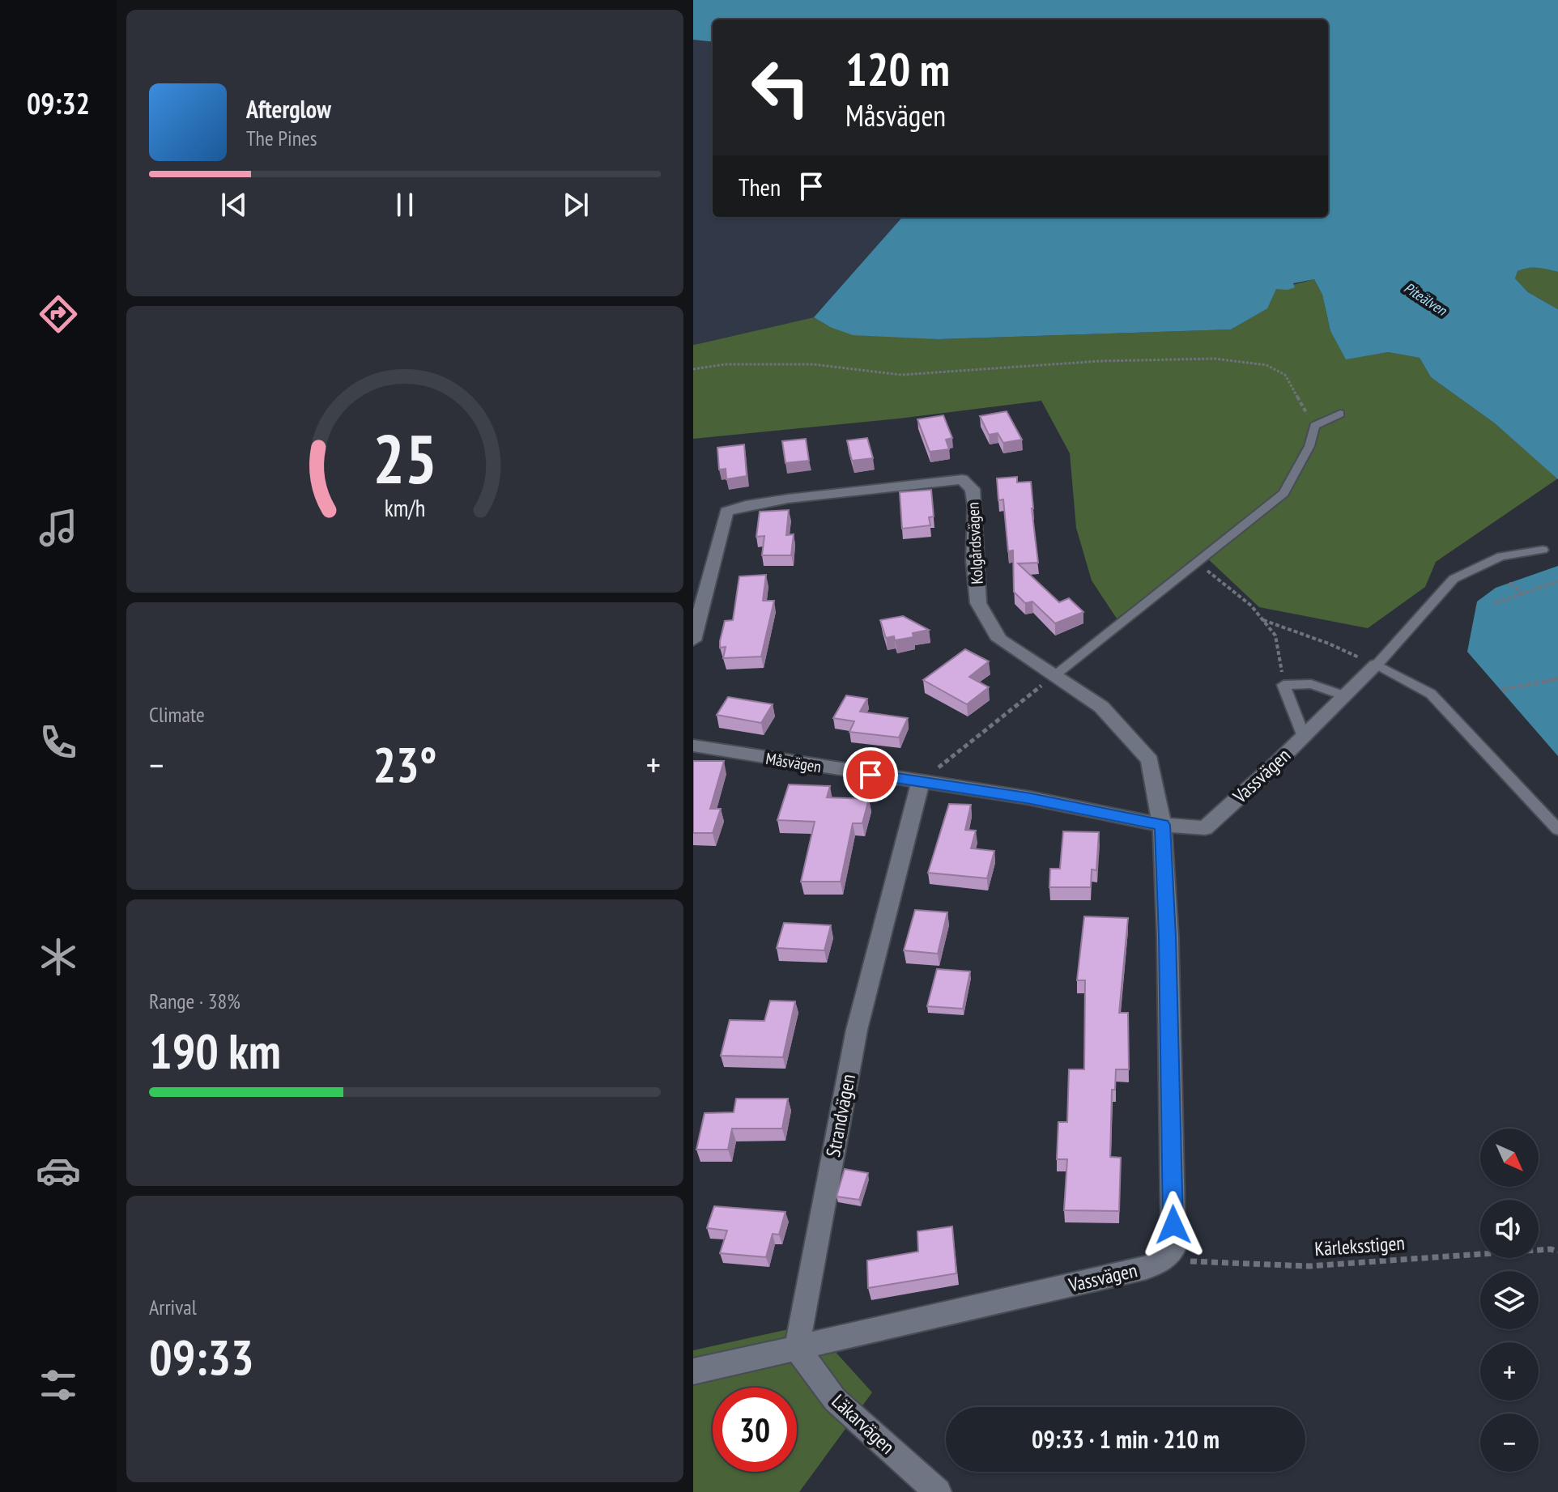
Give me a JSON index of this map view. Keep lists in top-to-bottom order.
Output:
{
  "streets": {
    "street": [
      "Kolgårdsvägen",
      "Måsvägen",
      "Vassvägen",
      "Strandvägen",
      "Läkarvägen"
    ],
    "path": ["Kärleksstigen"]
  },
  "crossings": [
    ["Kolgårdsvägen", "Måsvägen"],
    ["Kolgårdsvägen", "Vassvägen"],
    ["Måsvägen", "Vassvägen"],
    ["Måsvägen", "Strandvägen"],
    ["Vassvägen", "Strandvägen"],
    ["Vassvägen", "Kärleksstigen"],
    ["Vassvägen", "Läkarvägen"],
    ["Strandvägen", "Läkarvägen"]
  ],
  "water": ["Piteälven"],
  "north": "bottom right",
  "page": {
    "tabs": "09:32",
    "turn": ["120 m", "Måsvägen"],
    "song": ["Afterglow", "The Pines"],
    "then": "Then",
    "tile": [
      "Climate",
      ["Range · 38%", "190 km"],
      ["Arrival", "09:33"]
    ],
    "heat": ["−", "23°", "+"],
    "map_buttons": ["+", "−"],
    "limit": "30",
    "trip": "09:33 · 1 min · 210 m",
    "gauge": ["25", "km/h"]
  }
}
